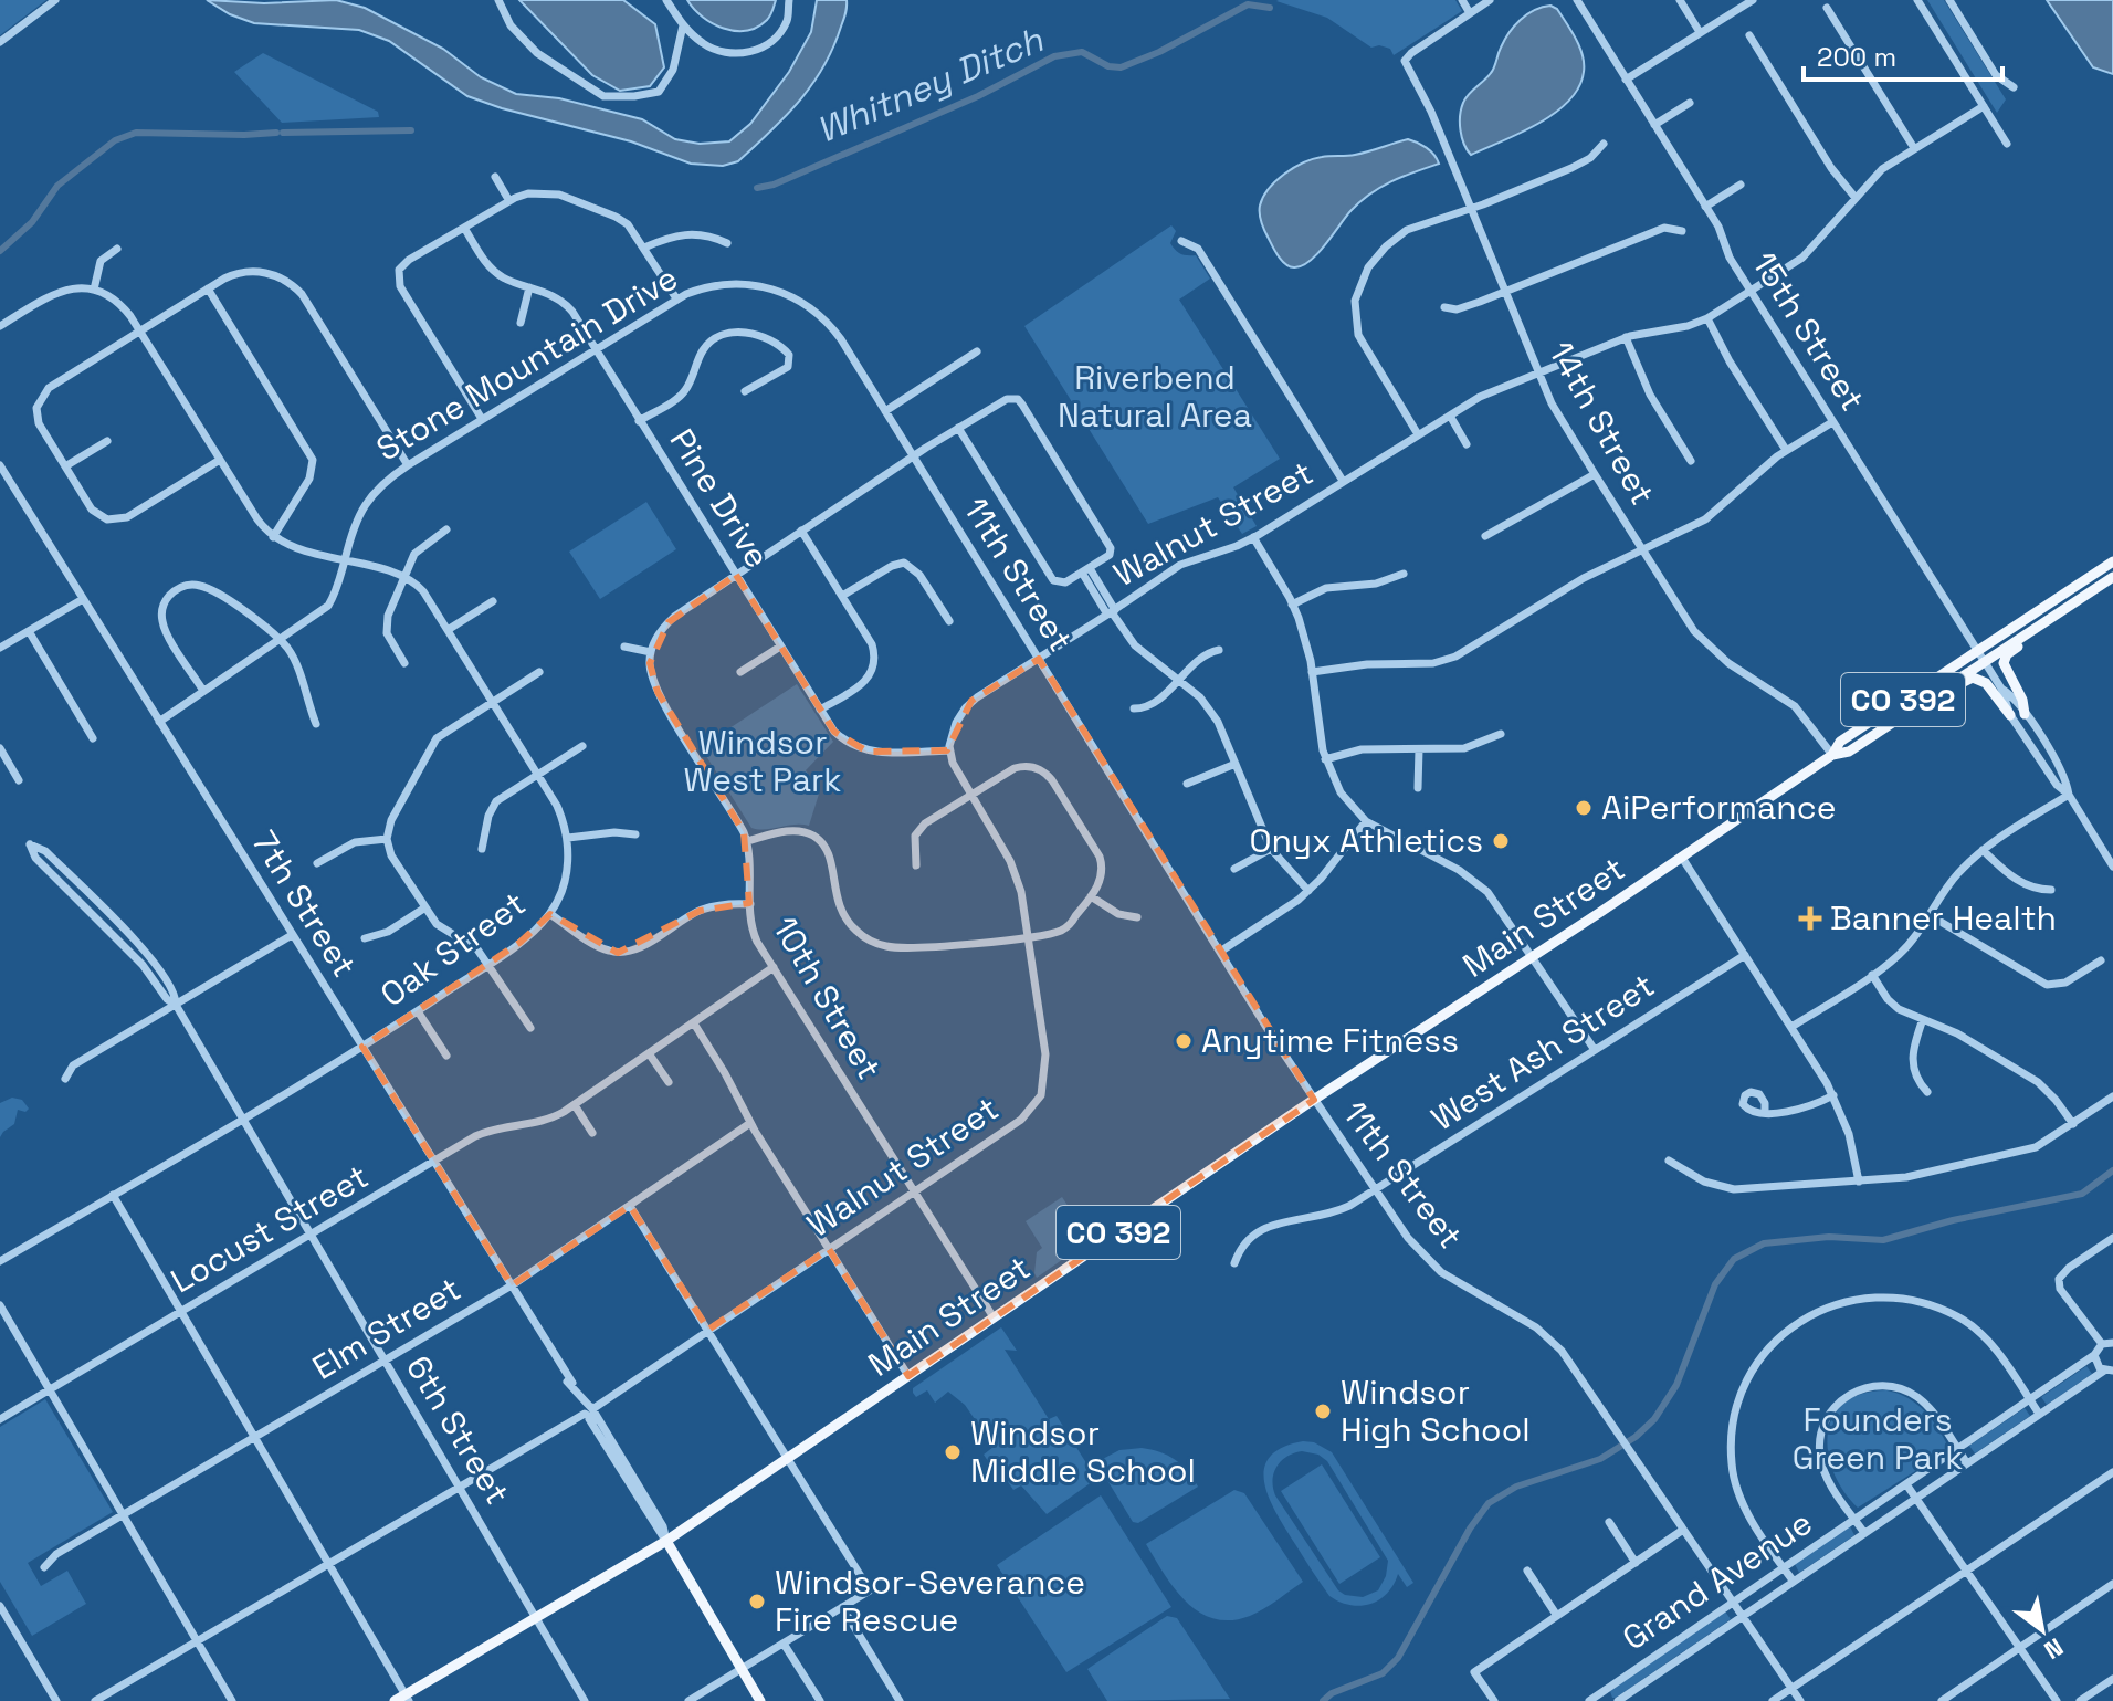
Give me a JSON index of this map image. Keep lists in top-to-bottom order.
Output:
{
  "streets": {
    "main road": ["CO 392", "7th Street", "Main Street"],
    "street": [
      "15th Street",
      "Stone Mountain Drive",
      "14th Street",
      "Pine Drive",
      "Walnut Street",
      "11th Street",
      "Oak Street",
      "10th Street",
      "West Ash Street",
      "Locust Street",
      "Elm Street",
      "6th Street",
      "Grand Avenue"
    ]
  },
  "crossings": [
    ["15th Street", "Walnut Street"],
    ["15th Street", "Main Street"],
    ["Stone Mountain Drive", "Pine Drive"],
    ["Stone Mountain Drive", "11th Street"],
    ["Stone Mountain Drive", "7th Street"],
    ["14th Street", "Walnut Street"],
    ["14th Street", "Main Street"],
    ["Pine Drive", "Walnut Street"],
    ["Walnut Street", "11th Street"],
    ["Walnut Street", "7th Street"],
    ["Walnut Street", "10th Street"],
    ["Walnut Street", "6th Street"],
    ["11th Street", "Main Street"],
    ["11th Street", "West Ash Street"],
    ["11th Street", "Grand Avenue"],
    ["7th Street", "Main Street"],
    ["7th Street", "Oak Street"],
    ["7th Street", "Locust Street"],
    ["7th Street", "Elm Street"],
    ["Main Street", "10th Street"],
    ["Main Street", "6th Street"],
    ["Oak Street", "6th Street"],
    ["10th Street", "Locust Street"],
    ["Locust Street", "6th Street"],
    ["Elm Street", "6th Street"]
  ],
  "water": ["Whitney Ditch"],
  "parks": ["Riverbend Natural Area", "Windsor West Park", "Founders Green Park"],
  "places": {
    "other": [
      "AiPerformance",
      "Onyx Athletics",
      "Anytime Fitness",
      "Windsor High School",
      "Windsor Middle School",
      "Windsor-Severance Fire Rescue"
    ],
    "health": ["Banner Health"]
  },
  "scale_bar": "200 m",
  "north": "bottom right"
}
